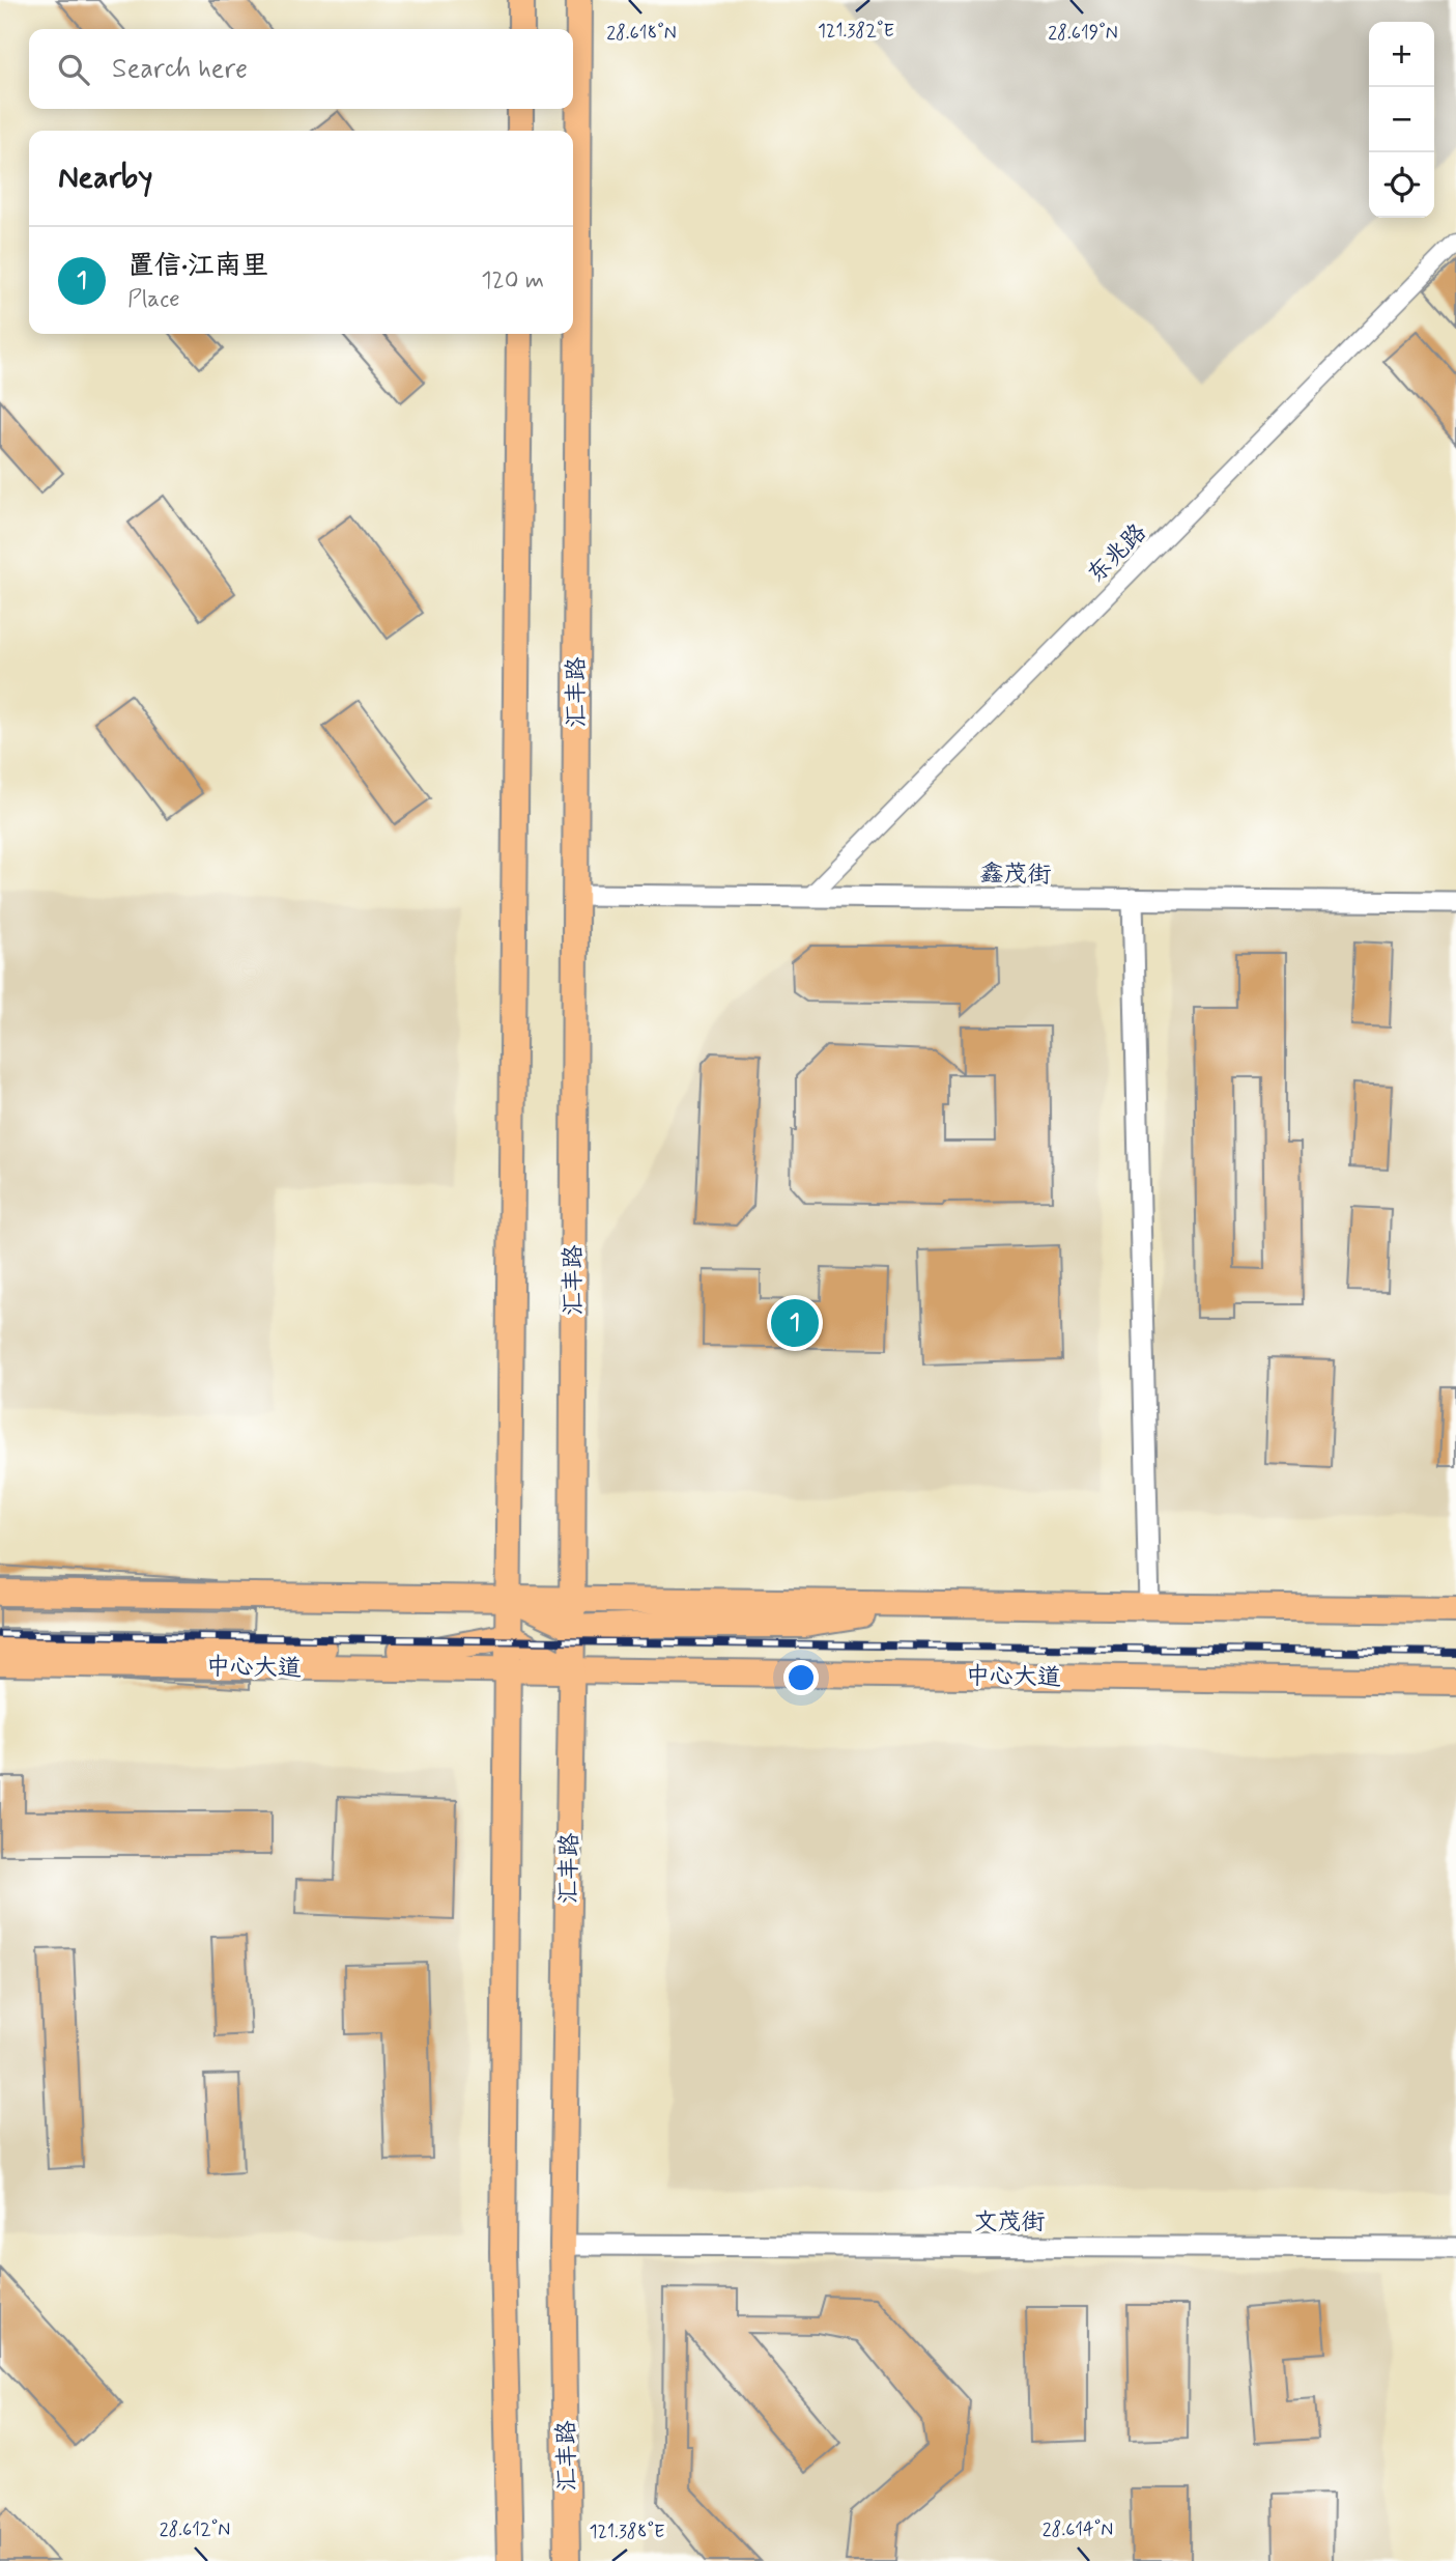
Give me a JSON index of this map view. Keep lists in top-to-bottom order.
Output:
{
  "streets": {
    "main road": ["汇丰路", "中心大道"],
    "street": ["东兆路", "鑫茂街", "文茂街"]
  },
  "crossings": [
    ["东兆路", "鑫茂街"],
    ["汇丰路", "鑫茂街"],
    ["汇丰路", "中心大道"],
    ["汇丰路", "文茂街"]
  ],
  "page": {
    "map_buttons": ["+", "−"],
    "search": "Search here",
    "heading": "Nearby",
    "list": [
      {
        "mark": "1",
        "name": "置信·江南里",
        "note": "Place",
        "value": "120 m"
      }
    ],
    "pins": "1"
  },
  "coordinates": [
    "121.382°E",
    "28.618°N",
    "28.619°N",
    "28.612°N",
    "28.614°N",
    "121.388°E"
  ]
}
